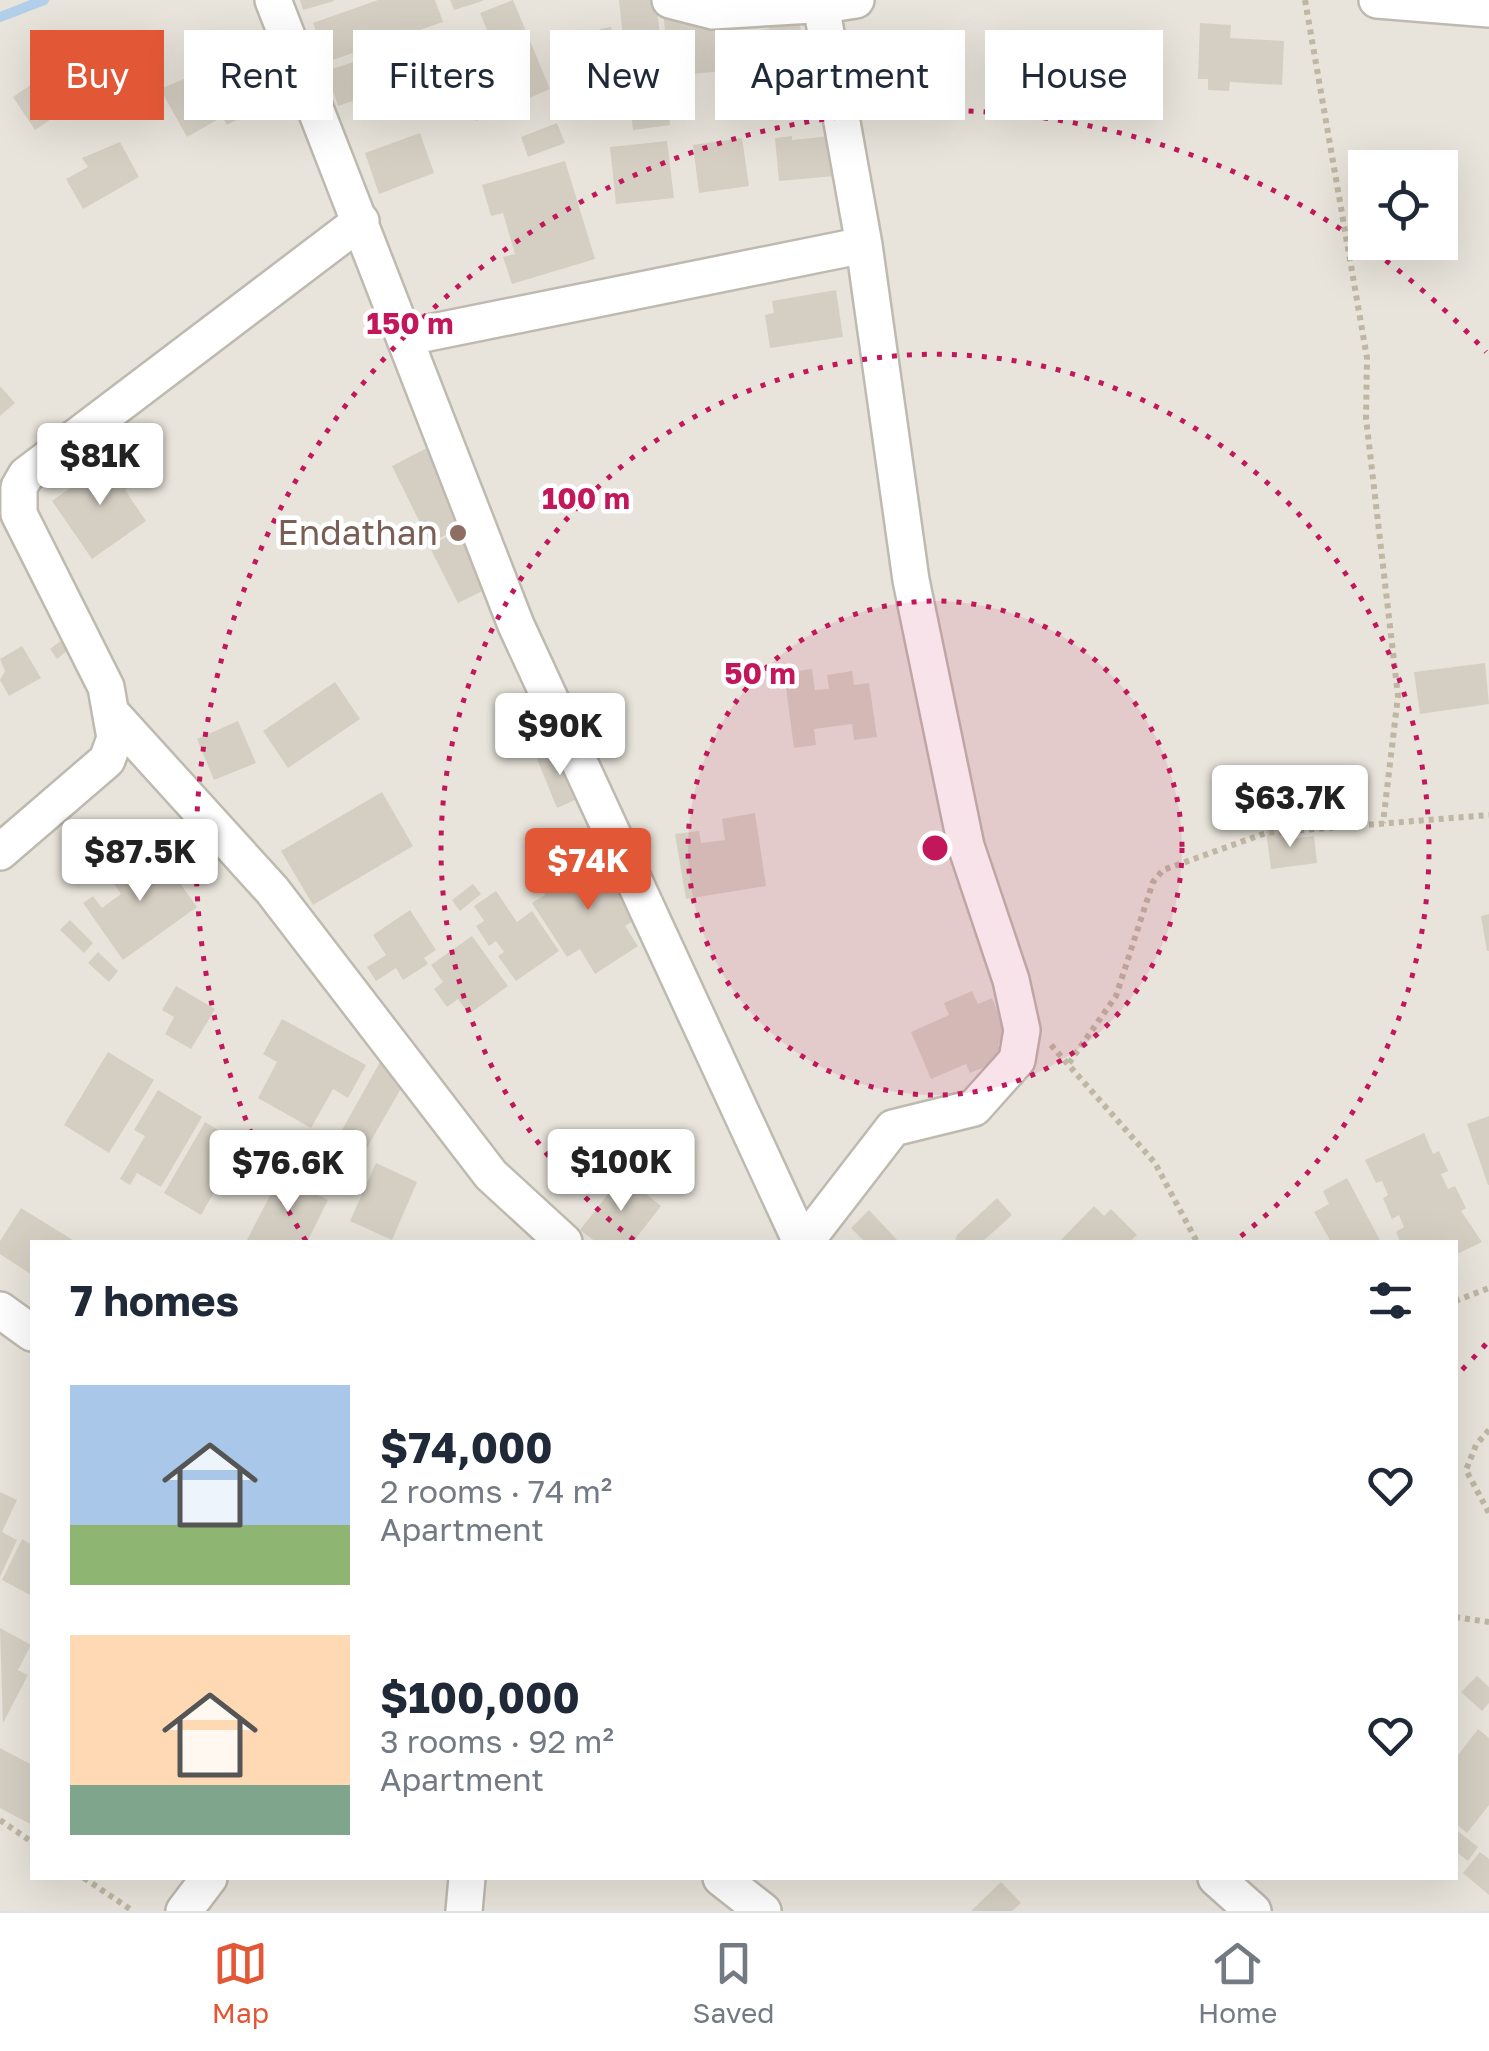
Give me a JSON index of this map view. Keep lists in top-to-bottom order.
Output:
{
  "places": ["Endathan"],
  "page": {
    "chip": [
      "Buy",
      "Rent",
      "Filters",
      "New",
      "Apartment",
      "House"
    ],
    "price": [
      "$81K",
      "$90K",
      "$63.7K",
      "$87.5K",
      "$74K",
      "$100K",
      "$76.6K"
    ],
    "heading": "7 homes",
    "list": [
      {
        "name": "$74,000",
        "note": "2 rooms · 74 m² · Apartment"
      },
      {
        "name": "$100,000",
        "note": "3 rooms · 92 m² · Apartment"
      }
    ],
    "tabs": ["Map", "Saved", "Home"]
  },
  "rings": ["150 m", "100 m", "50 m"]
}
